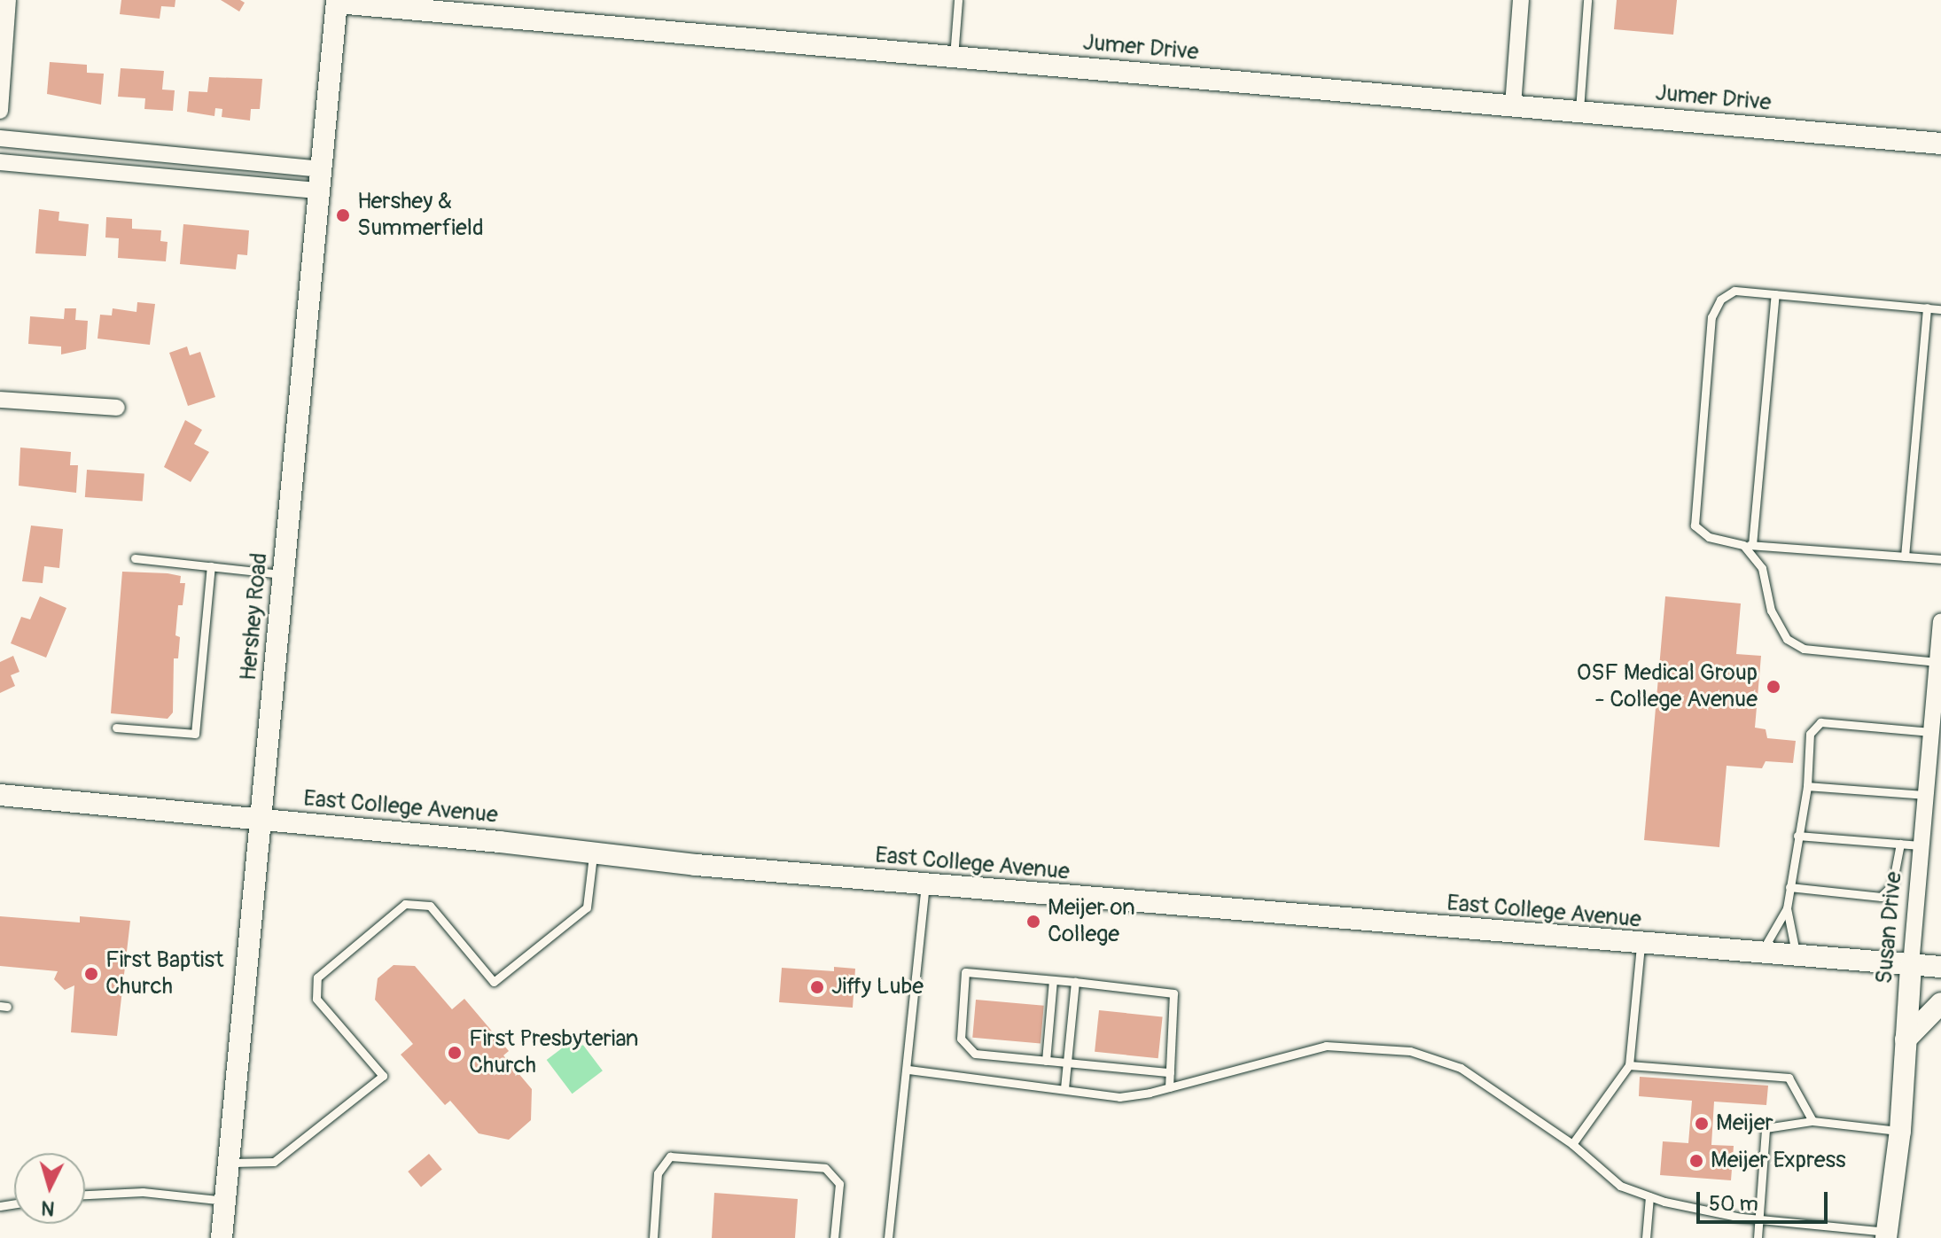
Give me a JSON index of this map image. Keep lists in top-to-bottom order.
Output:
{
  "streets": {
    "main road": [
      "Jumer Drive",
      "Hershey Road",
      "East College Avenue",
      "Susan Drive"
    ]
  },
  "crossings": [
    ["Jumer Drive", "Hershey Road"],
    ["Hershey Road", "East College Avenue"],
    ["East College Avenue", "Susan Drive"]
  ],
  "places": [
    "Hershey & Summerfield",
    "OSF Medical Group - College Avenue",
    "Meijer on College",
    "First Baptist Church",
    "Jiffy Lube",
    "First Presbyterian Church",
    "Meijer",
    "Meijer Express"
  ],
  "scale_bar": "50 m",
  "north": "bottom"
}
